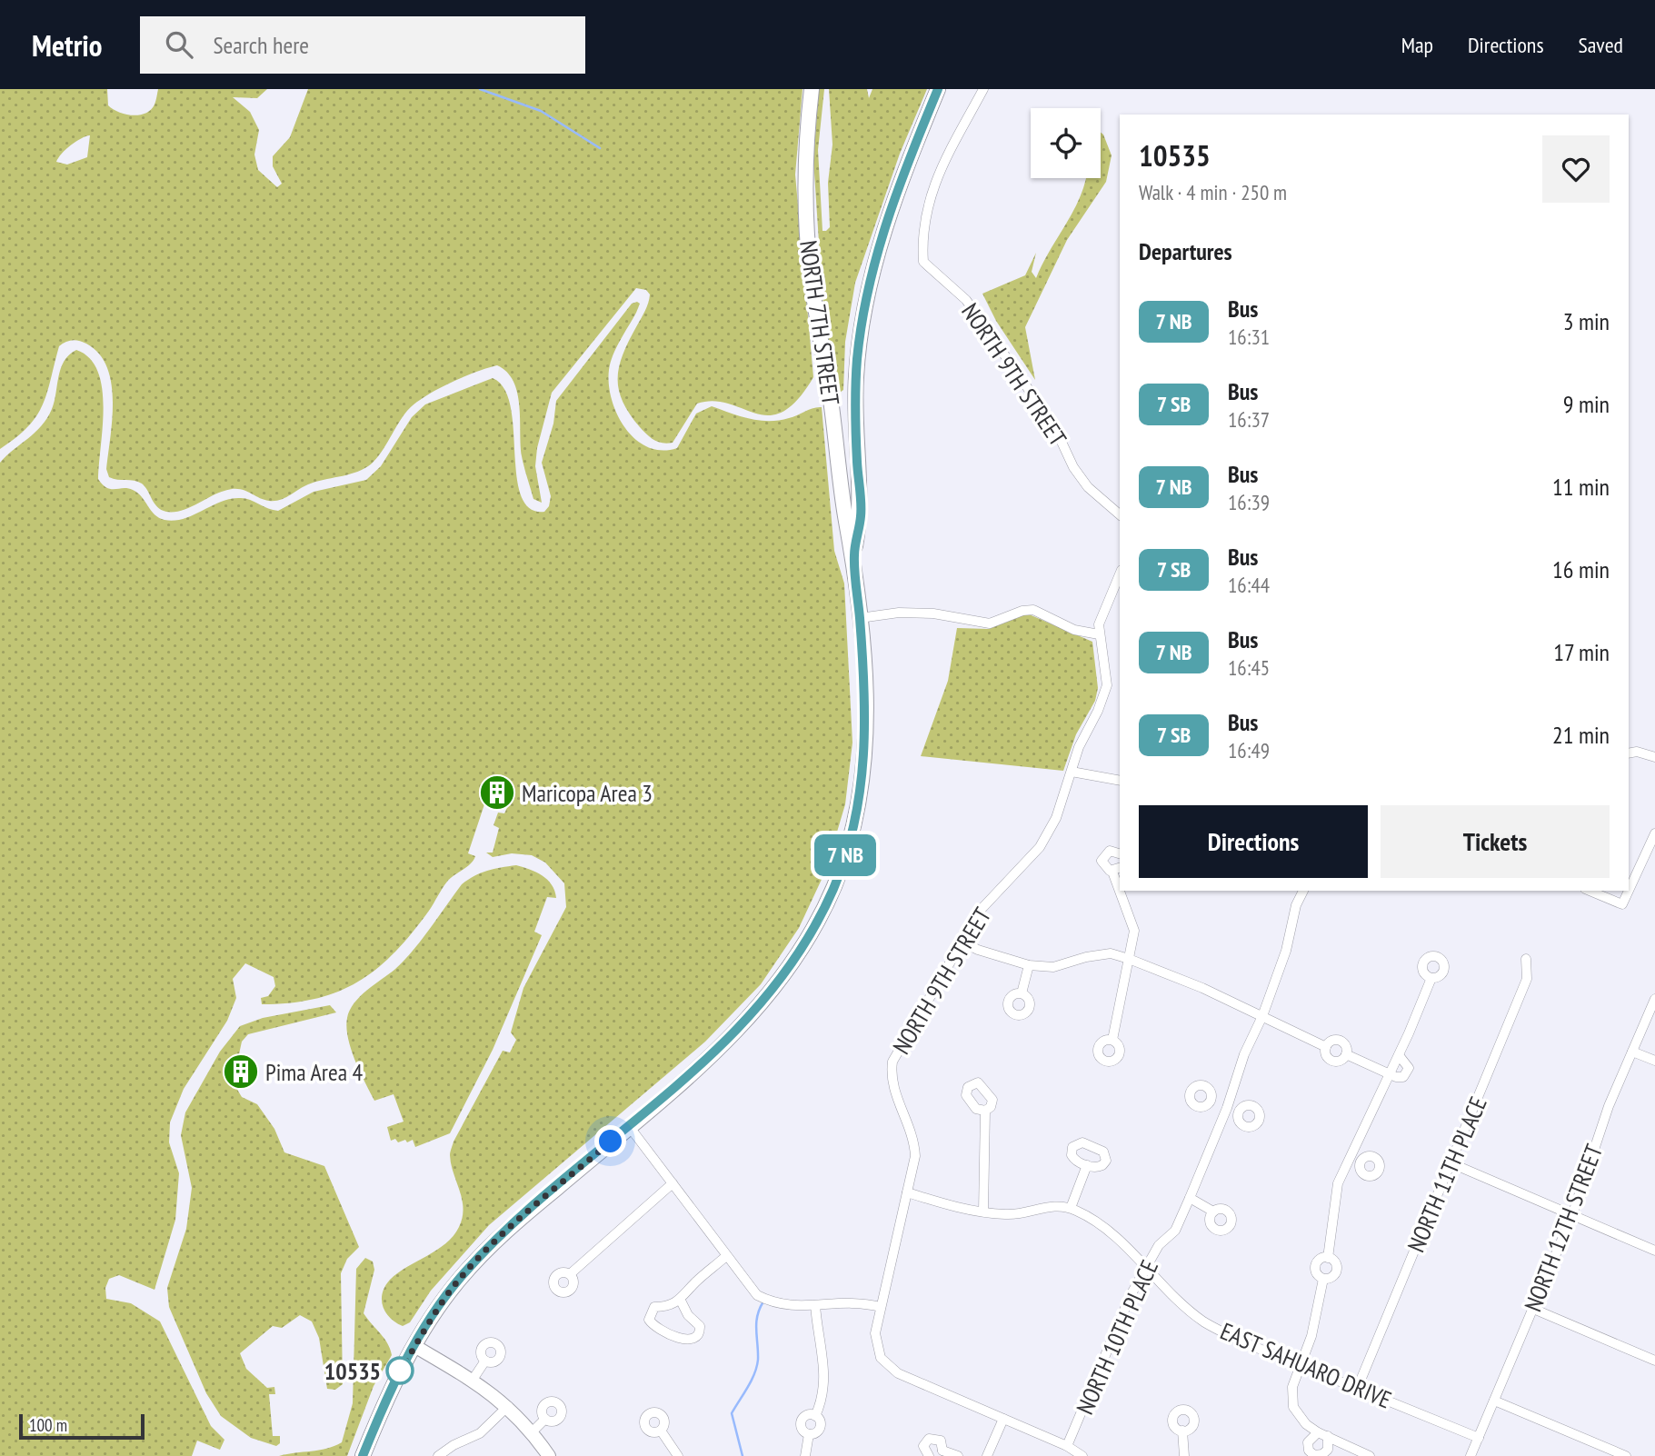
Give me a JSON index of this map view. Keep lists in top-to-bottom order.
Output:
{
  "streets": {
    "main road": ["NORTH 7TH STREET"],
    "street": [
      "NORTH 9TH STREET",
      "NORTH 11TH PLACE",
      "NORTH 12TH STREET",
      "NORTH 10TH PLACE",
      "EAST SAHUARO DRIVE"
    ]
  },
  "crossings": [
    ["NORTH 9TH STREET", "NORTH 10TH PLACE"],
    ["NORTH 9TH STREET", "EAST SAHUARO DRIVE"],
    ["NORTH 11TH PLACE", "EAST SAHUARO DRIVE"],
    ["NORTH 12TH STREET", "EAST SAHUARO DRIVE"],
    ["NORTH 10TH PLACE", "EAST SAHUARO DRIVE"]
  ],
  "places": {
    "building": ["Maricopa Area 3", "Pima Area 4"],
    "other": ["10535"]
  },
  "scale_bar": "100 m",
  "page": {
    "header": "Metrio",
    "search": "Search here",
    "nav": ["Map", "Directions", "Saved"],
    "on_map": "7 NB",
    "heading": [
      ["10535", "Walk · 4 min · 250 m"],
      "Departures"
    ],
    "list": [
      {
        "mark": "7 NB",
        "name": "Bus",
        "note": "16:31",
        "value": "3 min"
      },
      {
        "mark": "7 SB",
        "name": "Bus",
        "note": "16:37",
        "value": "9 min"
      },
      {
        "mark": "7 NB",
        "name": "Bus",
        "note": "16:39",
        "value": "11 min"
      },
      {
        "mark": "7 SB",
        "name": "Bus",
        "note": "16:44",
        "value": "16 min"
      },
      {
        "mark": "7 NB",
        "name": "Bus",
        "note": "16:45",
        "value": "17 min"
      },
      {
        "mark": "7 SB",
        "name": "Bus",
        "note": "16:49",
        "value": "21 min"
      }
    ],
    "buttons": ["Directions", "Tickets"],
    "scale": "100 m"
  }
}
